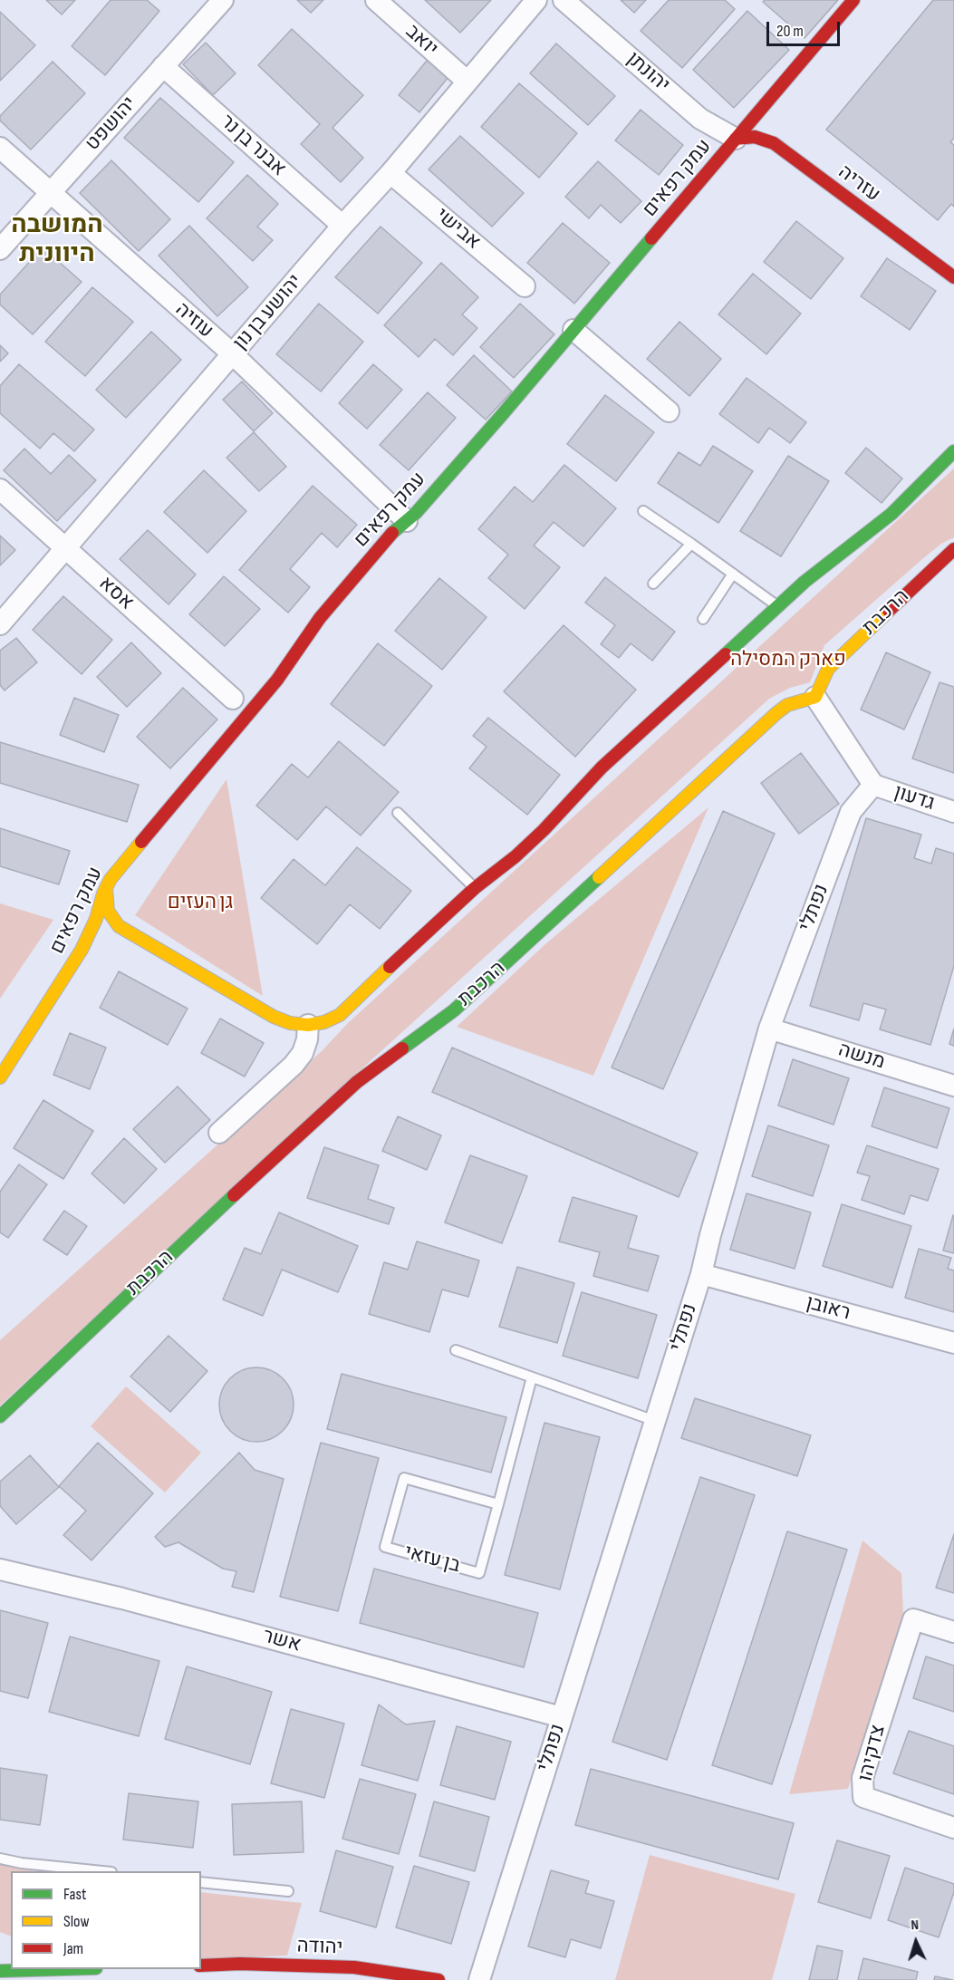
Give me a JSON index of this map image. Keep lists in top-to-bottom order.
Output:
{
  "streets": {
    "street": [
      "יואב",
      "יהונתן",
      "יהושפט",
      "אבנר בן נר",
      "עמק רפאים",
      "עזריה",
      "אבישי",
      "יהושע בן נון",
      "עוזיה",
      "אסא",
      "הרכבת",
      "גדעון",
      "נפתלי",
      "מנשה",
      "ראובן",
      "אשר",
      "צדקיהו",
      "יהודה"
    ],
    "lane": ["בן עזאי"]
  },
  "crossings": [
    ["יואב", "יהושע בן נון"],
    ["יהונתן", "עמק רפאים"],
    ["יהונתן", "עזריה"],
    ["יהושפט", "אבנר בן נר"],
    ["יהושפט", "עוזיה"],
    ["אבנר בן נר", "יהושע בן נון"],
    ["עמק רפאים", "עזריה"],
    ["עמק רפאים", "עוזיה"],
    ["אבישי", "יהושע בן נון"],
    ["יהושע בן נון", "עוזיה"],
    ["יהושע בן נון", "אסא"],
    ["גדעון", "נפתלי"],
    ["נפתלי", "מנשה"],
    ["נפתלי", "ראובן"],
    ["נפתלי", "אשר"]
  ],
  "districts": ["המושבה היוונית"],
  "parks": ["פארק המסילה", "גן העזים"],
  "legend": ["Fast", "Slow", "Jam"],
  "scale_bar": "20 m",
  "north": "top"
}
